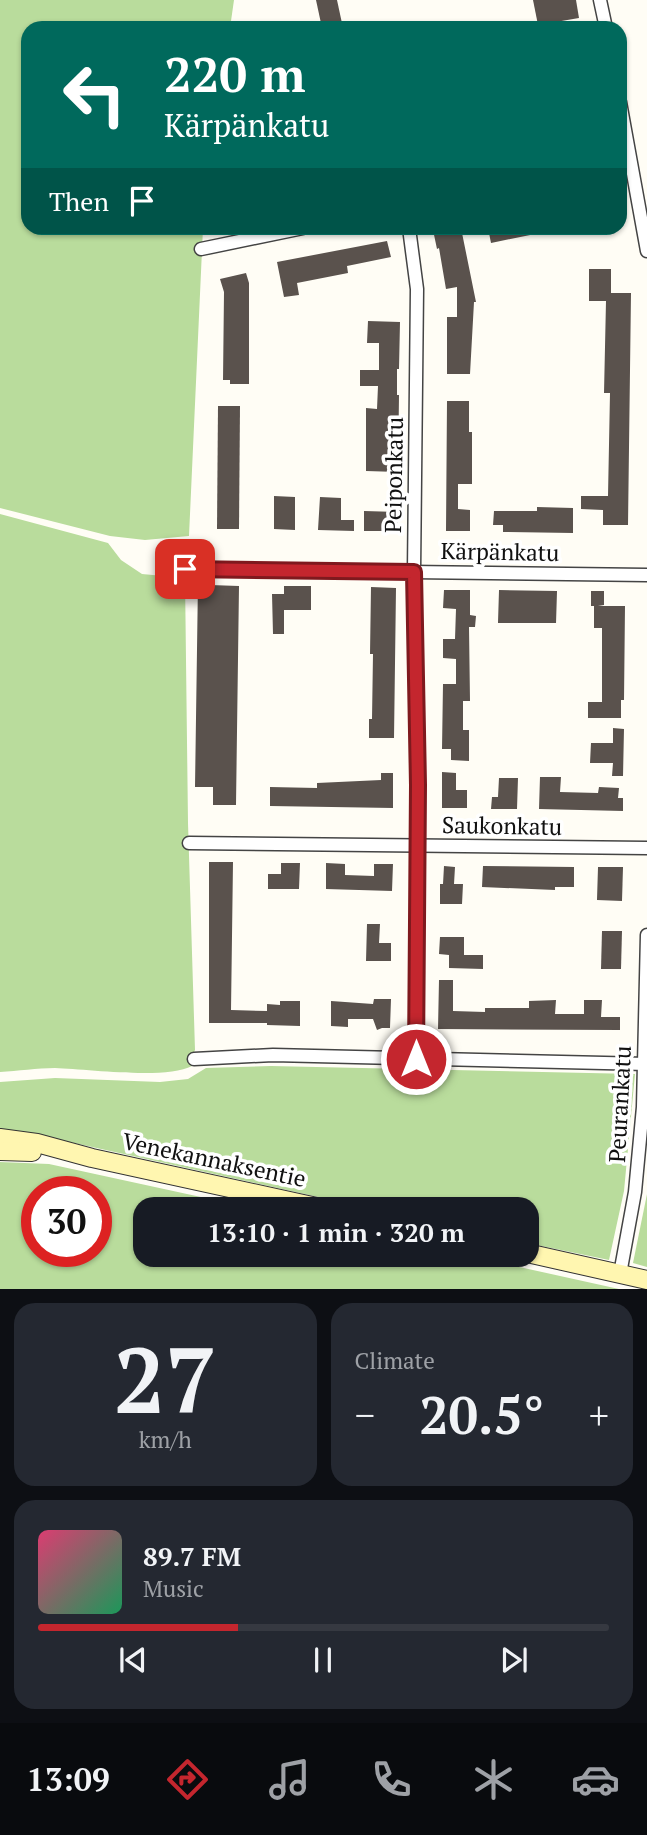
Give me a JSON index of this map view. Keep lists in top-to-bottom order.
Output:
{
  "streets": {
    "street": [
      "Peiponkatu",
      "Kärpänkatu",
      "Saukonkatu",
      "Peurankatu",
      "Venekannaksentie"
    ]
  },
  "crossings": [
    ["Peiponkatu", "Kärpänkatu"],
    ["Peiponkatu", "Saukonkatu"]
  ],
  "page": {
    "turn": ["220 m", "Kärpänkatu"],
    "then": "Then",
    "limit": "30",
    "trip": "13:10 · 1 min · 320 m",
    "tile": [
      ["27", "km/h"],
      "Climate"
    ],
    "heat": ["−", "20.5°", "+"],
    "song": ["89.7 FM", "Music"],
    "tabs": "13:09"
  }
}
